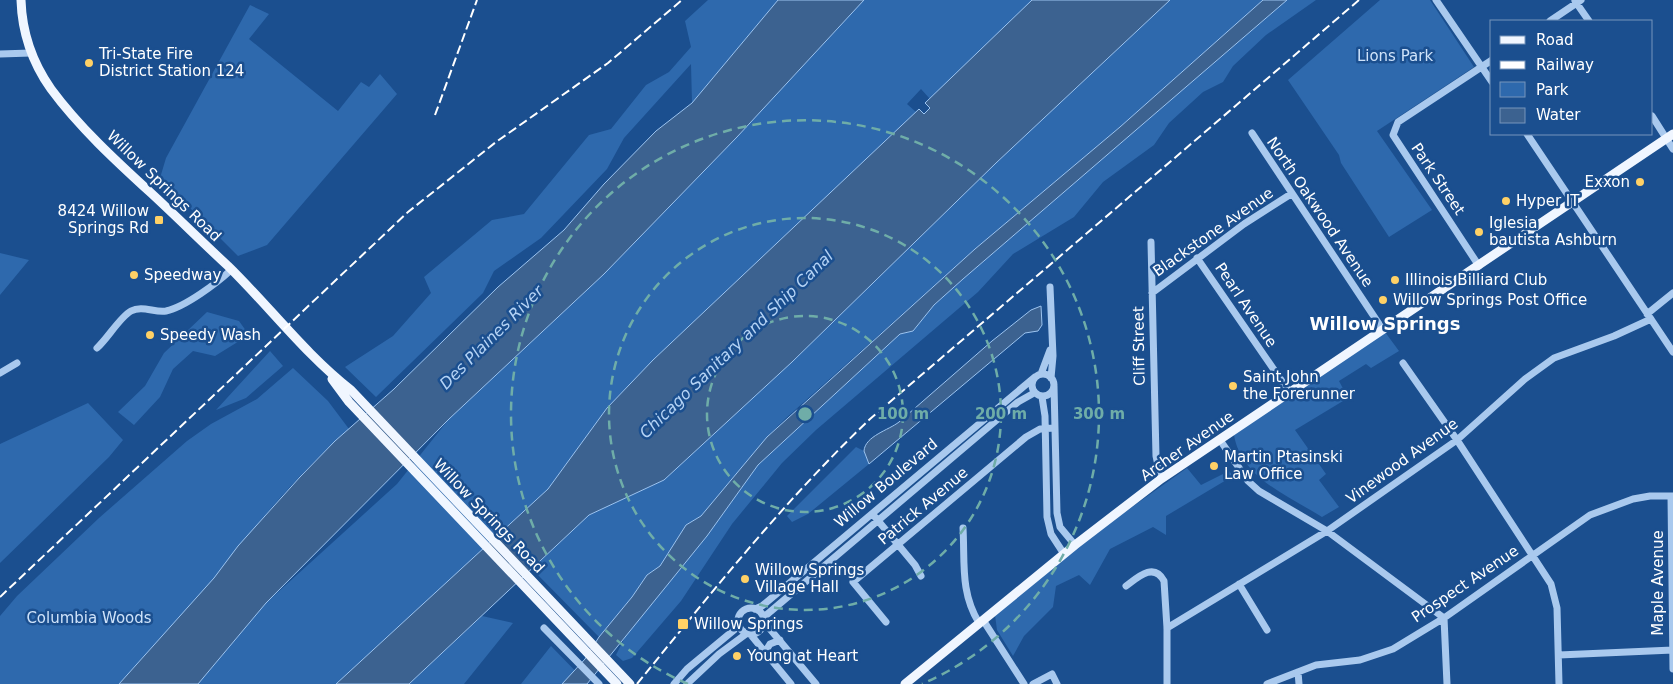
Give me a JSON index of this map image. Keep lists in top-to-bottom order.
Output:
{
  "streets": {
    "main road": ["Willow Springs Road", "Archer Avenue"],
    "street": [
      "Park Street",
      "North Oakwood Avenue",
      "Blackstone Avenue",
      "Pearl Avenue",
      "Cliff Street",
      "Vinewood Avenue",
      "Willow Boulevard",
      "Patrick Avenue",
      "Maple Avenue",
      "Prospect Avenue"
    ]
  },
  "crossings": [
    ["Park Street", "Archer Avenue"],
    ["North Oakwood Avenue", "Blackstone Avenue"],
    ["North Oakwood Avenue", "Archer Avenue"],
    ["Blackstone Avenue", "Pearl Avenue"],
    ["Blackstone Avenue", "Cliff Street"],
    ["Pearl Avenue", "Archer Avenue"],
    ["Cliff Street", "Archer Avenue"],
    ["Maple Avenue", "Prospect Avenue"]
  ],
  "districts": ["Willow Springs"],
  "water": ["Des Plaines River", "Chicago Sanitary and Ship Canal"],
  "parks": ["Lions Park", "Columbia Woods"],
  "places": {
    "other": [
      "Tri-State Fire District Station 124",
      "Exxon",
      "Hyper IT",
      "Iglesia bautista Ashburn",
      "Speedway",
      "Illinois Billiard Club",
      "Willow Springs Post Office",
      "Speedy Wash",
      "Saint John the Forerunner",
      "Martin Ptasinski Law Office",
      "Willow Springs Village Hall",
      "Young at Heart"
    ],
    "transit": ["8424 Willow Springs Rd", "Willow Springs"]
  },
  "legend": [
    "Road",
    "Railway",
    "Park",
    "Water"
  ],
  "rings": ["100 m", "200 m", "300 m"]
}
